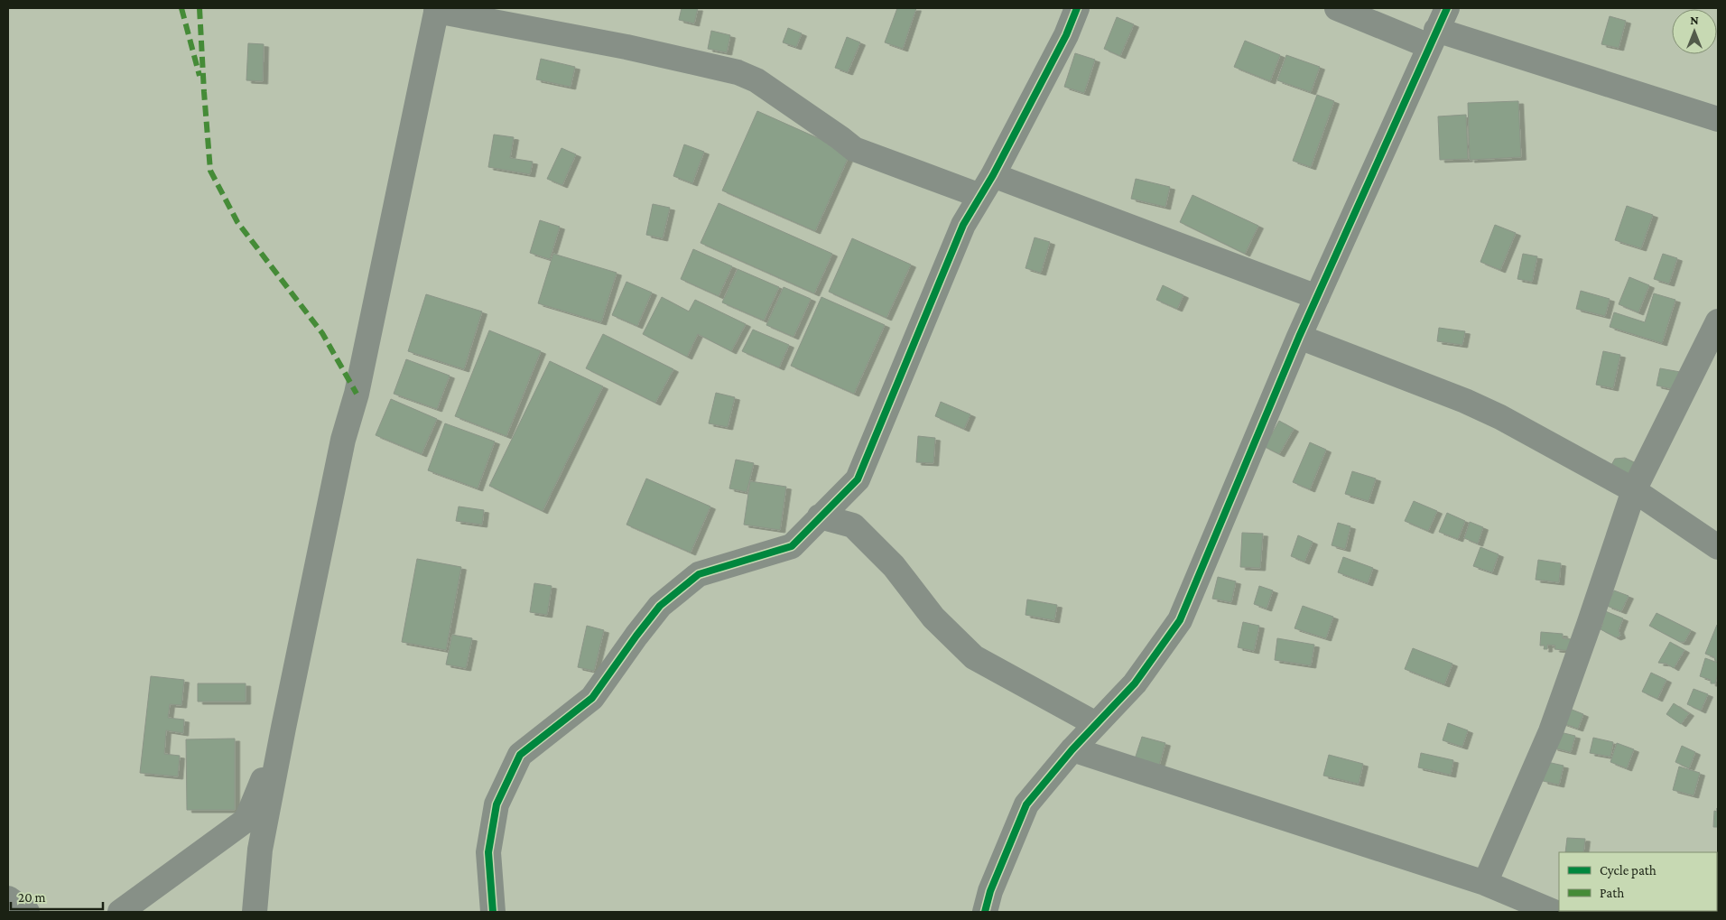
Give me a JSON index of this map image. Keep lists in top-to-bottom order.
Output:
{
  "legend": ["Cycle path", "Path"],
  "scale_bar": "20 m",
  "north": "top"
}
